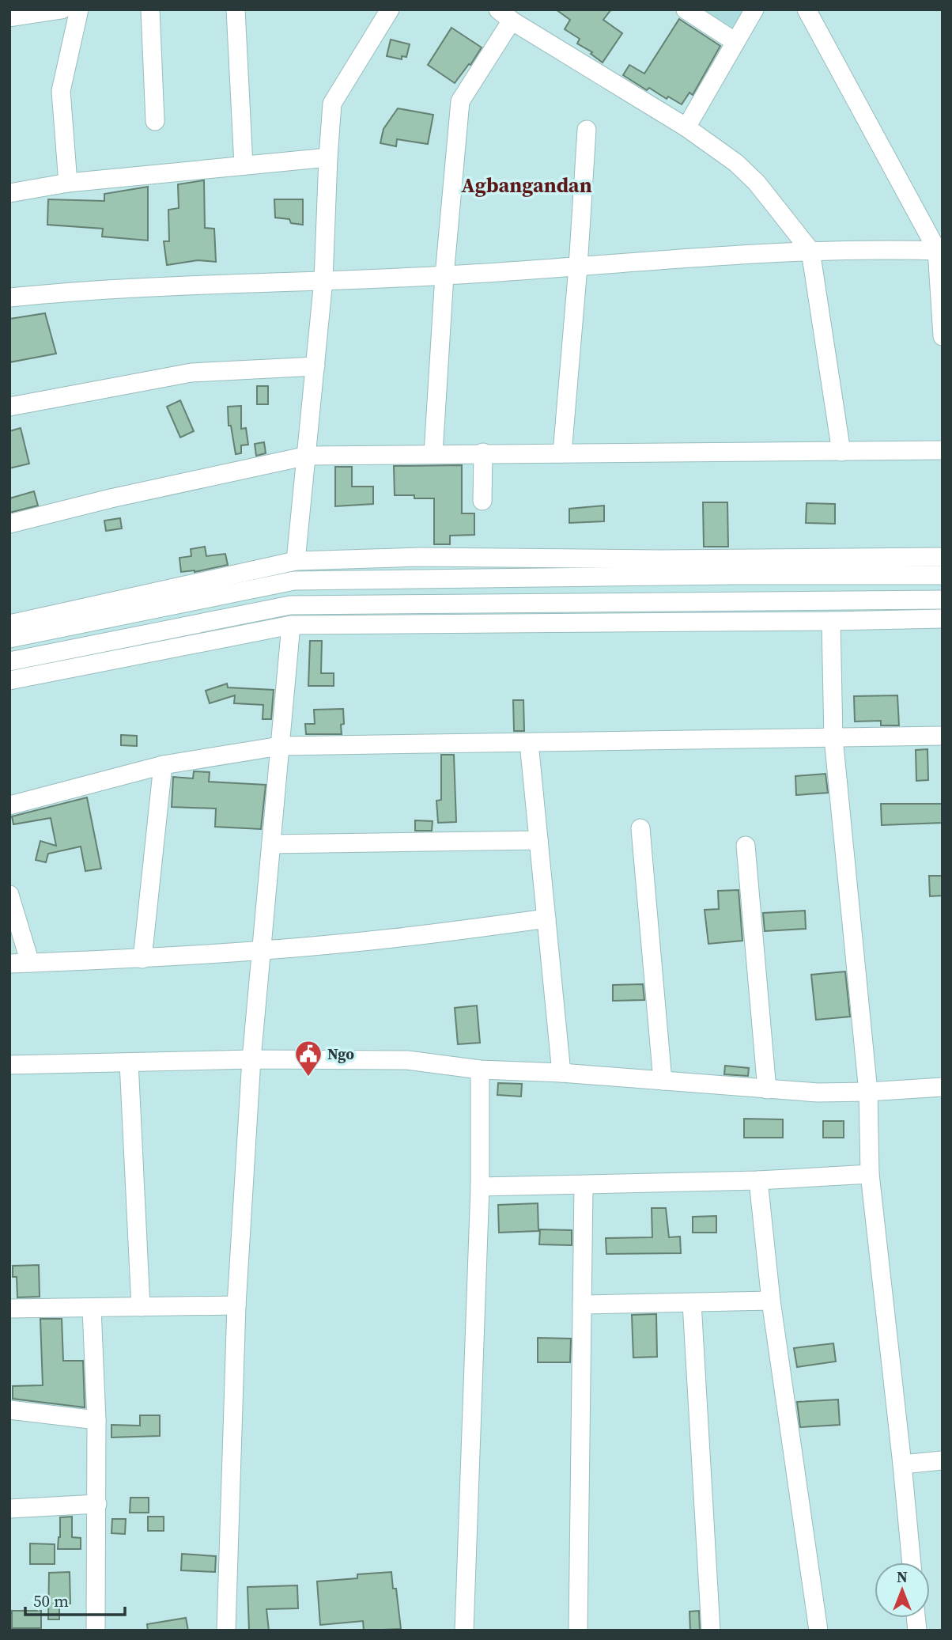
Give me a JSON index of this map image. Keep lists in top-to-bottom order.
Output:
{
  "districts": ["Agbangandan"],
  "places": {
    "public building": ["Ngo"]
  },
  "scale_bar": "50 m",
  "north": "top"
}
